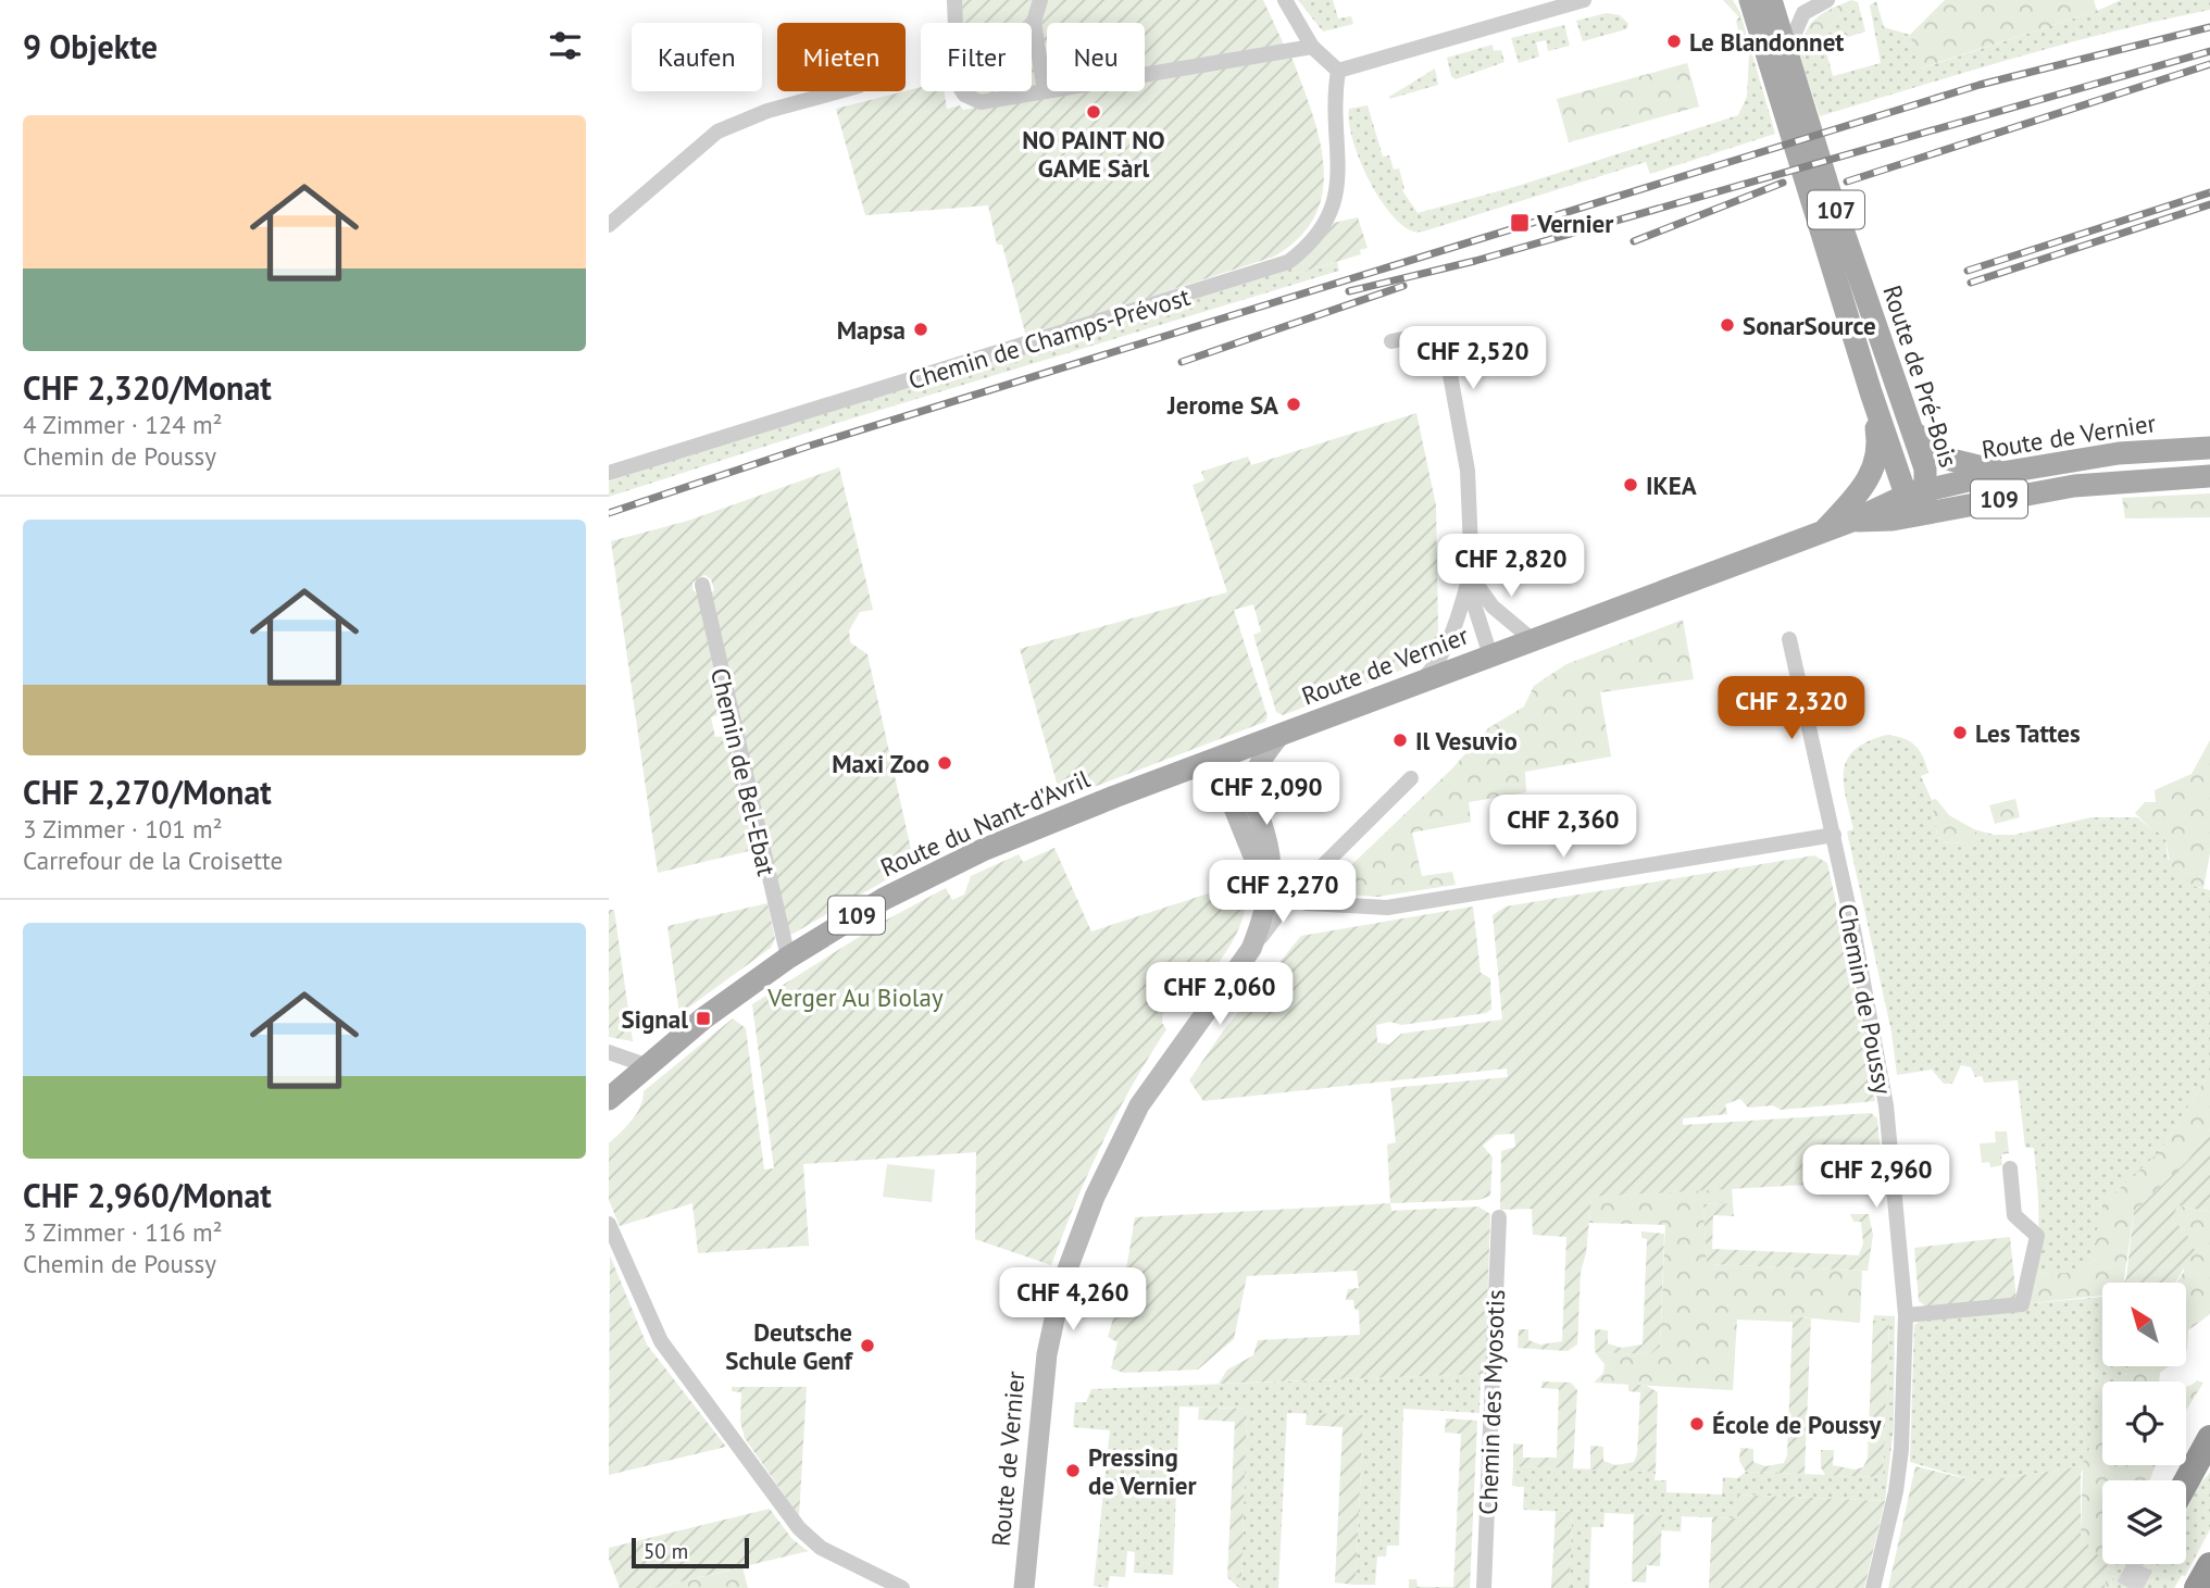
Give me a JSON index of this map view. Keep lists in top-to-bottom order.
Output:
{
  "streets": {
    "main road": [
      "107",
      "Route de Pré-Bois",
      "Route de Vernier",
      "109",
      "Route du Nant-d'Avril"
    ],
    "street": [
      "Chemin de Champs-Prévost",
      "Chemin de Bel-Ebat",
      "Chemin de Poussy",
      "Chemin des Myosotis"
    ]
  },
  "crossings": [
    ["Route de Pré-Bois", "Route de Vernier"],
    ["Route de Vernier", "Route du Nant-d'Avril"],
    ["Chemin de Bel-Ebat", "Route du Nant-d'Avril"]
  ],
  "parks": ["Verger Au Biolay"],
  "places": {
    "other": [
      "Le Blandonnet",
      "NO PAINT NO GAME Sàrl",
      "SonarSource",
      "Mapsa",
      "Jerome SA",
      "IKEA",
      "Les Tattes",
      "Il Vesuvio",
      "Maxi Zoo",
      "Deutsche Schule Genf",
      "École de Poussy",
      "Pressing de Vernier"
    ],
    "transit": ["Vernier", "Signal"]
  },
  "scale_bar": "50 m",
  "north": "top left",
  "page": {
    "heading": "9 Objekte",
    "chip": [
      "Kaufen",
      "Mieten",
      "Filter",
      "Neu"
    ],
    "list": [
      {
        "name": "CHF 2,320/Monat",
        "note": "4 Zimmer · 124 m² · Chemin de Poussy"
      },
      {
        "name": "CHF 2,270/Monat",
        "note": "3 Zimmer · 101 m² · Carrefour de la Croisette"
      },
      {
        "name": "CHF 2,960/Monat",
        "note": "3 Zimmer · 116 m² · Chemin de Poussy"
      }
    ],
    "price": [
      "CHF 2,520",
      "CHF 2,820",
      "CHF 2,320",
      "CHF 2,090",
      "CHF 2,360",
      "CHF 2,270",
      "CHF 2,060",
      "CHF 2,960",
      "CHF 4,260"
    ],
    "scale": "50 m"
  }
}
